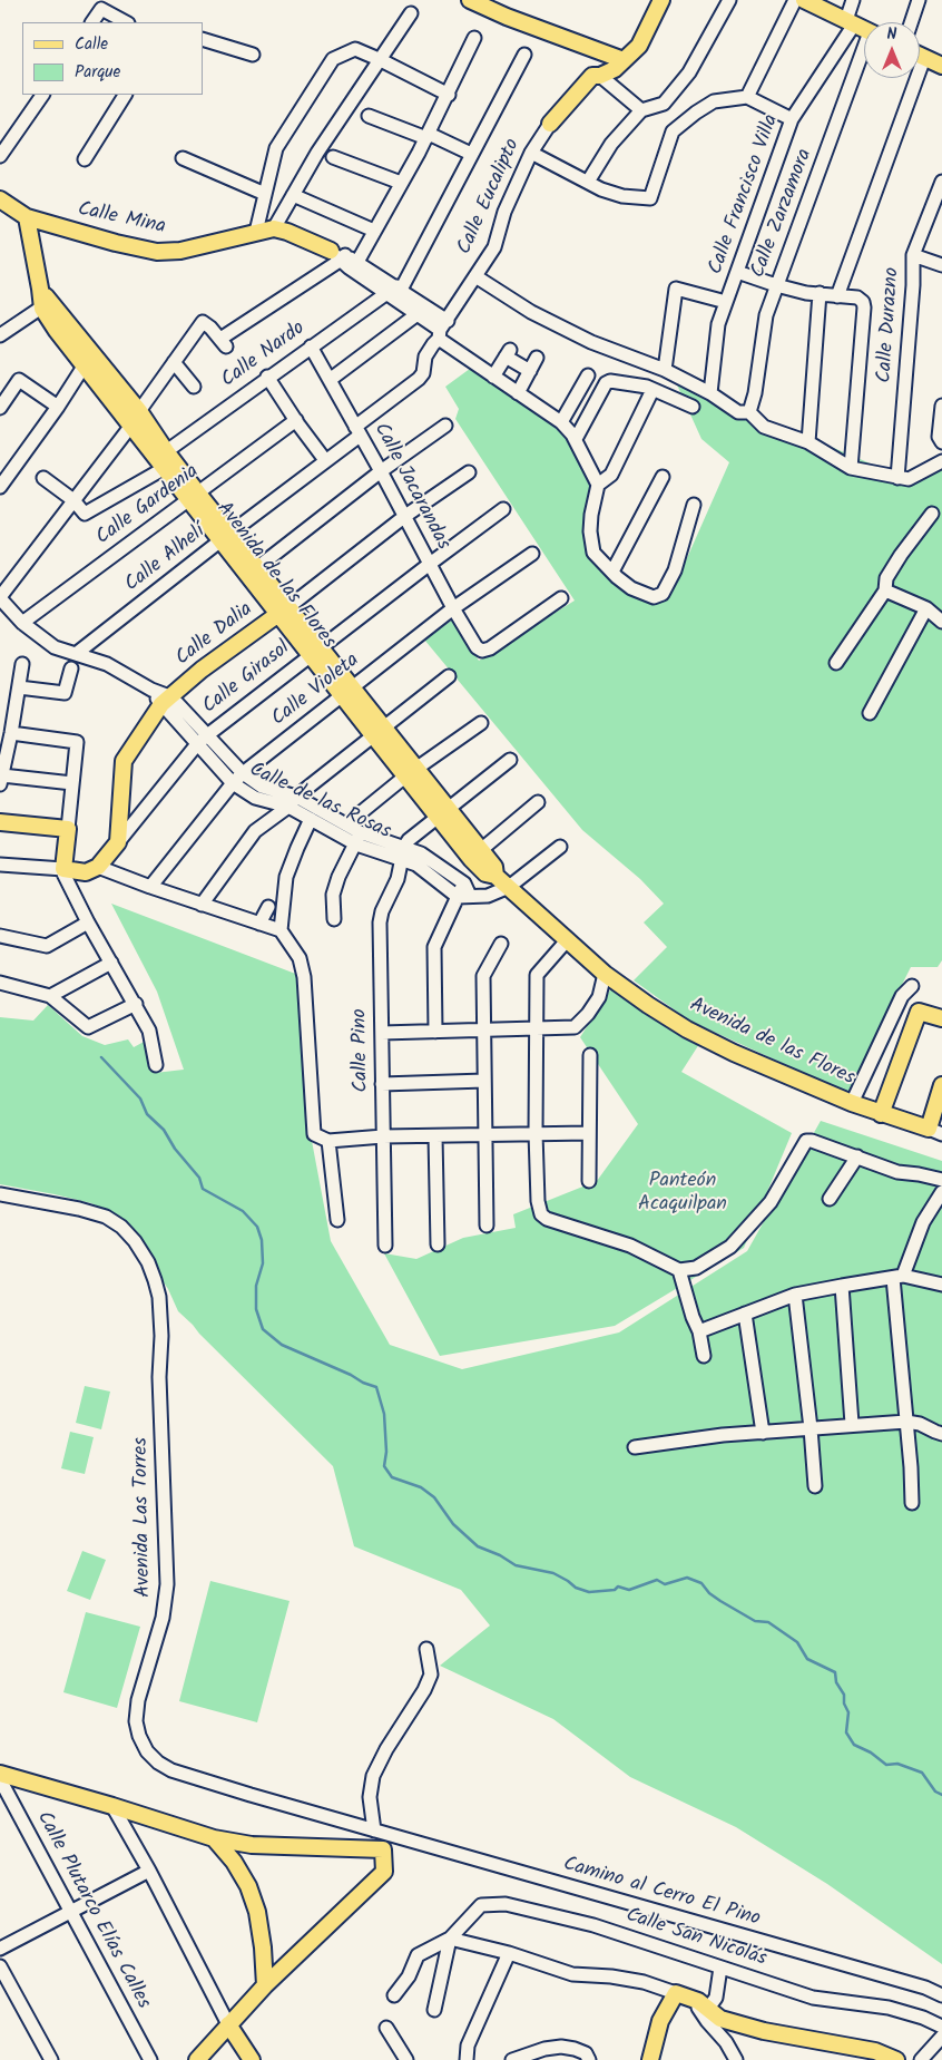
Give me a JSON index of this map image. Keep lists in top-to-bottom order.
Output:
{
  "streets": {
    "main road": [
      "Calle Eucalipto",
      "Calle Mina",
      "Avenida de las Flores",
      "Calle Dalia",
      "Calle Girasol"
    ],
    "street": [
      "Calle Francisco Villa",
      "Calle Zarzamora",
      "Calle Durazno",
      "Calle Nardo",
      "Calle Jacarandas",
      "Calle Gardenia",
      "Calle Alhelí",
      "Calle Violeta",
      "Calle de las Rosas",
      "Calle Pino",
      "Avenida Las Torres",
      "Camino al Cerro El Pino",
      "Calle Plutarco Elías Calles",
      "Calle San Nicolás"
    ]
  },
  "crossings": [
    ["Calle Eucalipto", "Calle Alhelí"],
    ["Calle Mina", "Avenida de las Flores"],
    ["Calle Nardo", "Calle Jacarandas"],
    ["Calle Nardo", "Avenida de las Flores"],
    ["Calle Jacarandas", "Calle Alhelí"],
    ["Calle Jacarandas", "Calle Dalia"],
    ["Calle Jacarandas", "Calle Girasol"],
    ["Calle Jacarandas", "Calle Violeta"],
    ["Calle Gardenia", "Avenida de las Flores"],
    ["Calle Gardenia", "Calle de las Rosas"],
    ["Calle Alhelí", "Avenida de las Flores"],
    ["Calle Alhelí", "Calle de las Rosas"],
    ["Avenida de las Flores", "Calle Dalia"],
    ["Avenida de las Flores", "Calle Girasol"],
    ["Avenida de las Flores", "Calle Violeta"],
    ["Calle Dalia", "Calle Girasol"],
    ["Calle Dalia", "Calle de las Rosas"],
    ["Calle Girasol", "Calle de las Rosas"],
    ["Calle Violeta", "Calle de las Rosas"],
    ["Calle de las Rosas", "Calle Pino"],
    ["Avenida Las Torres", "Camino al Cerro El Pino"]
  ],
  "parks": ["Panteón Acaquilpan"],
  "legend": ["Calle", "Parque"],
  "north": "top"
}
